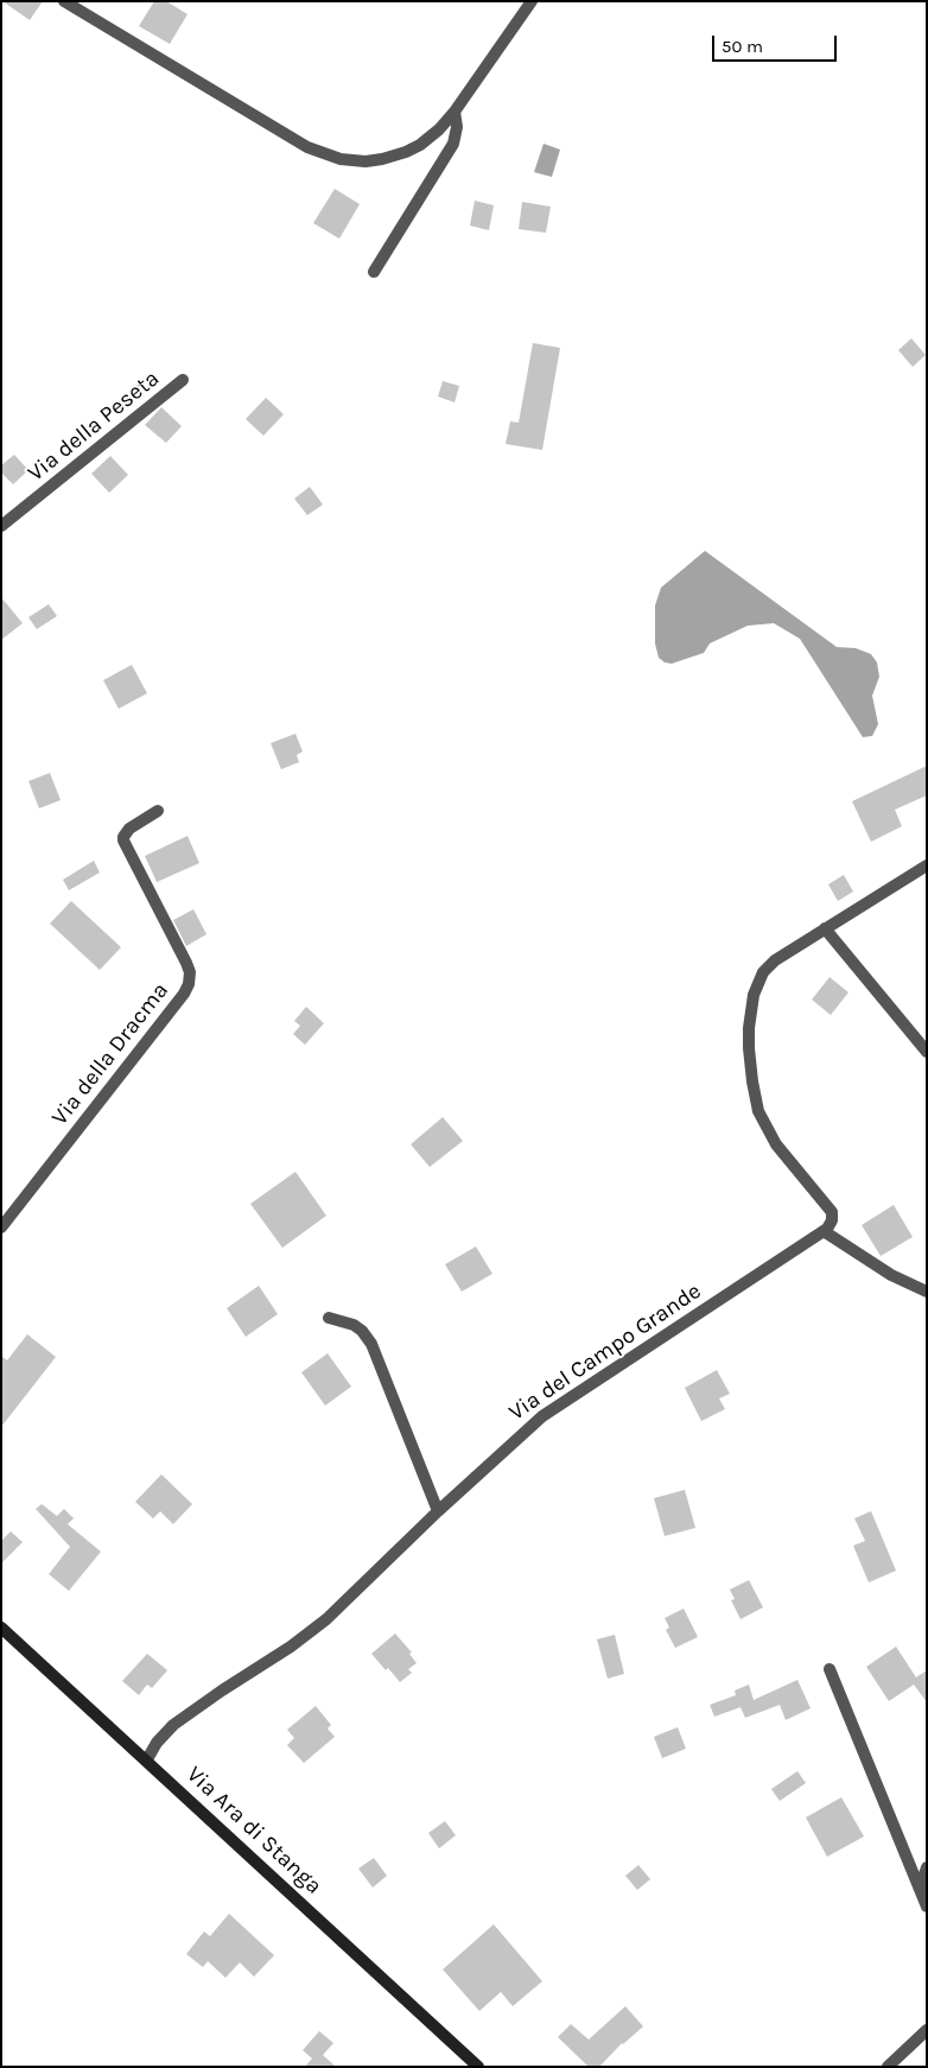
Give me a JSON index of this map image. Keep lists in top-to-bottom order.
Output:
{
  "streets": {
    "street": [
      "Via della Peseta",
      "Via della Dracma",
      "Via del Campo Grande",
      "Via Ara di Stanga"
    ]
  },
  "crossings": [
    ["Via del Campo Grande", "Via Ara di Stanga"]
  ],
  "scale_bar": "50 m"
}
